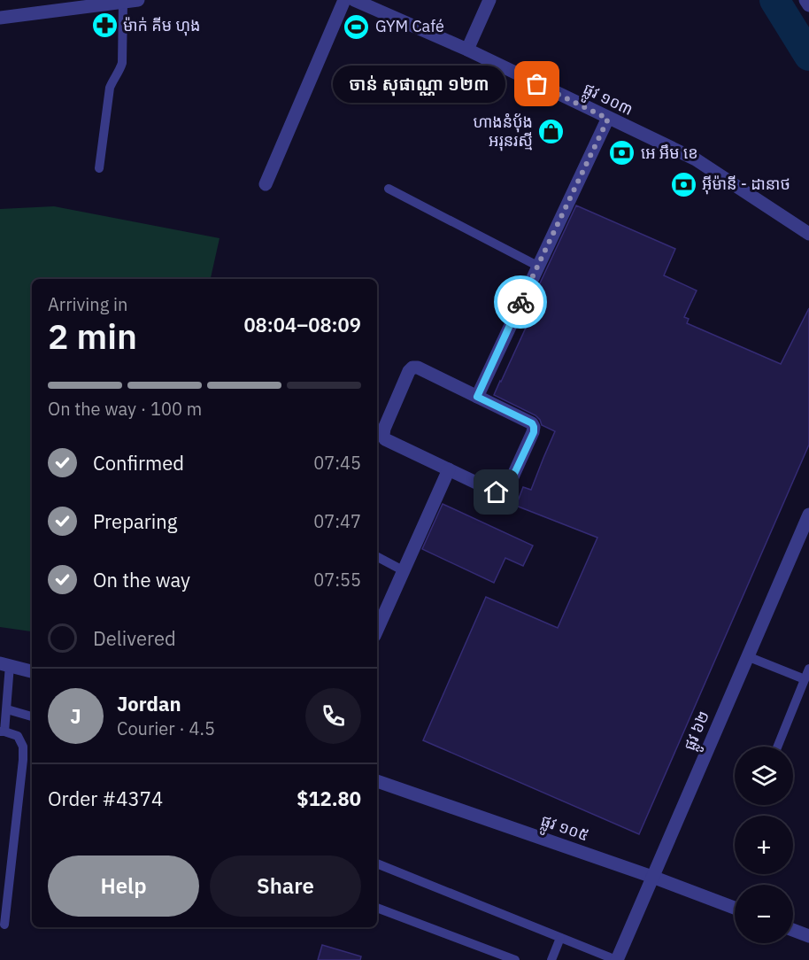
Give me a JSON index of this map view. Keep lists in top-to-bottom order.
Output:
{
  "streets": {
    "street": ["ផ្លូវ ១០៣", "ផ្លូវ ៦២", "ផ្លូវ ១០៥"]
  },
  "crossings": [
    ["ផ្លូវ ៦២", "ផ្លូវ ១០៥"]
  ],
  "places": {
    "pharmacy": ["ម៉ាក់ គីម ហុង"],
    "sports": ["GYM Café"],
    "other": ["ចាន់ សុផាណ្ណា ១២៣"],
    "shop": ["ហាងនំប៉័ង អរុនរស្មី"],
    "bank": ["អេ អឹម ខេ", "អ៊ីម៉ានី - ដានាថ"]
  },
  "page": {
    "bubble": "ចាន់ សុផាណ្ណា ១២៣",
    "heading": ["2 min", "Arriving in", "08:04–08:09"],
    "panel": [
      "Jordan",
      "Courier · 4.5",
      "Order #4374",
      "$12.80"
    ],
    "bar": "On the way · 100 m",
    "list": [
      ["Confirmed", "07:45"],
      ["Preparing", "07:47"],
      ["On the way", "07:55"],
      "Delivered"
    ],
    "round": "J",
    "map_buttons": ["+", "−"],
    "buttons": ["Help", "Share"]
  }
}
